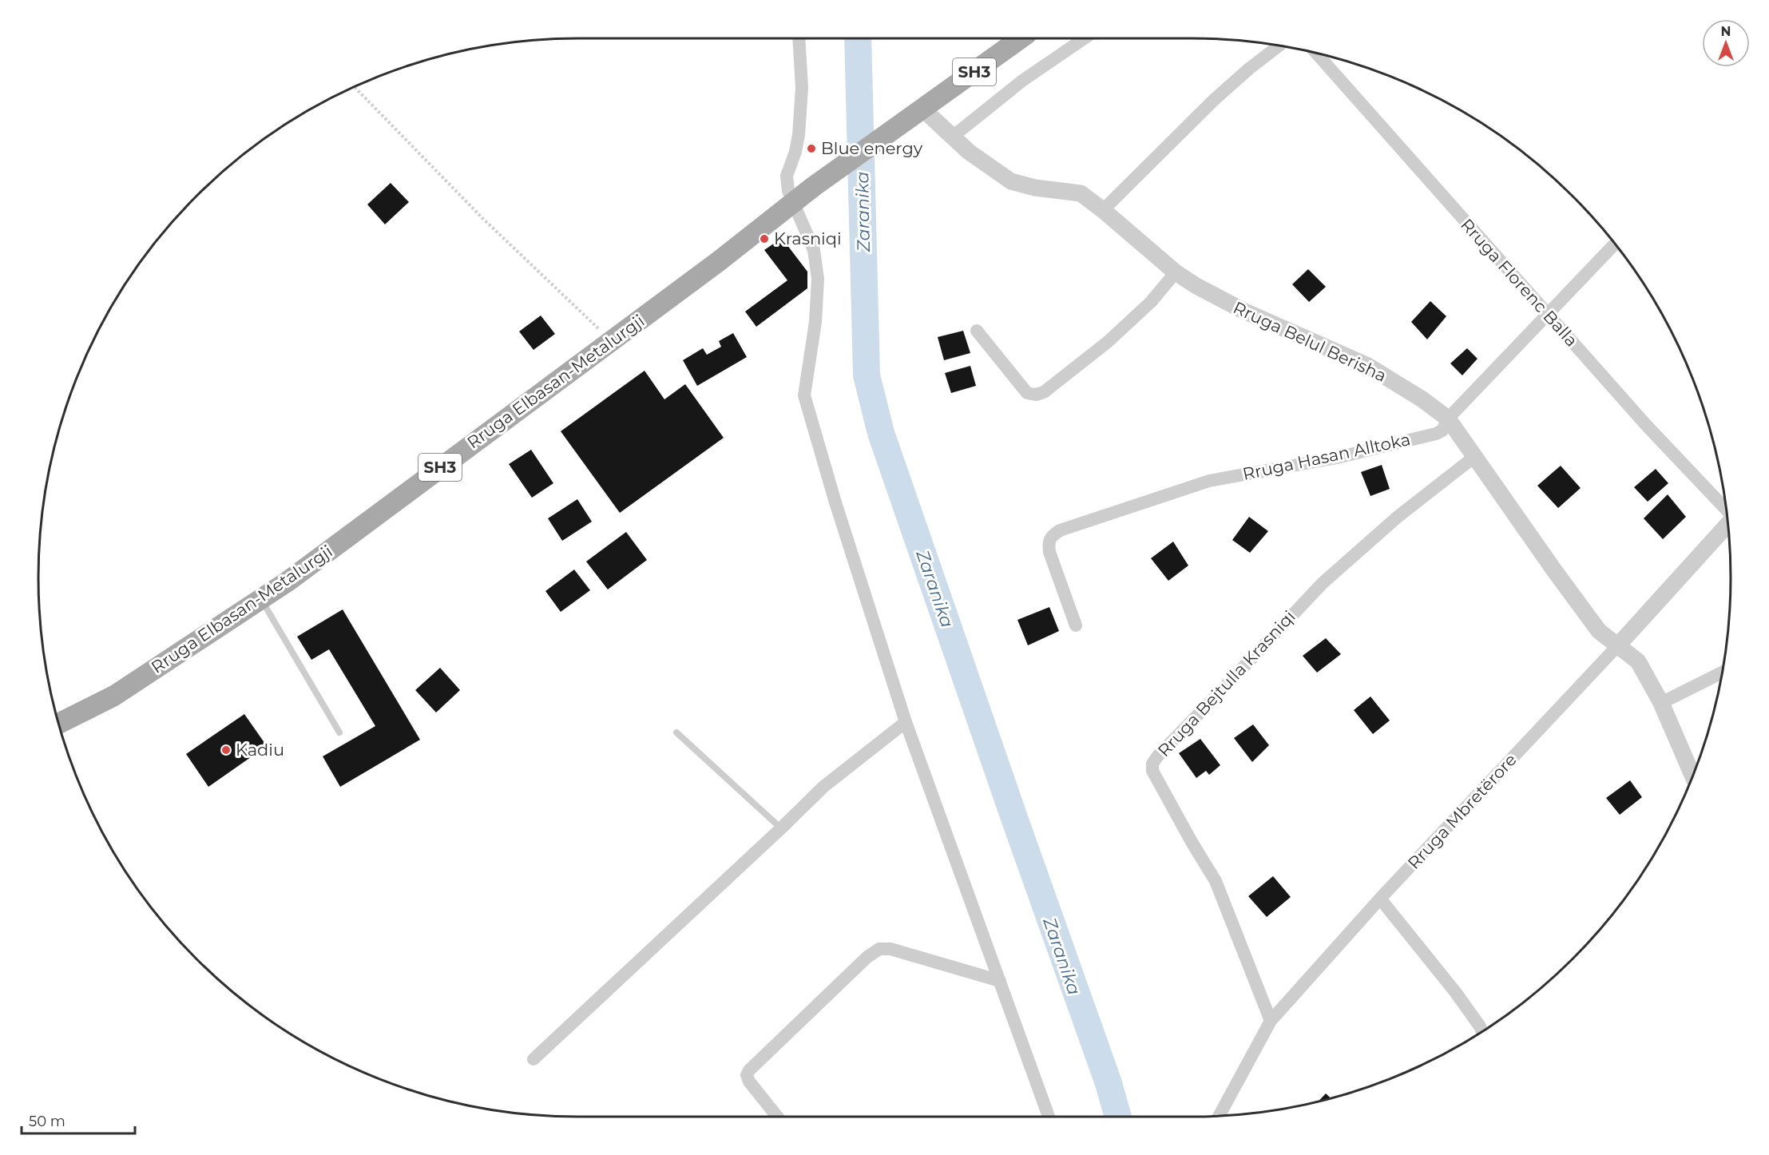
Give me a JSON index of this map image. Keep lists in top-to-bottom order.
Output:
{
  "streets": {
    "main road": ["SH3", "Rruga Elbasan-Metalurgji"],
    "street": [
      "Rruga Florenc Balla",
      "Rruga Belul Berisha",
      "Rruga Hasan Alltoka",
      "Rruga Bejtulla Krasniqi",
      "Rruga Mbretërore"
    ]
  },
  "crossings": [
    ["SH3", "Rruga Belul Berisha"],
    ["SH3", "Rruga Elbasan-Metalurgji"],
    ["Rruga Florenc Balla", "Rruga Hasan Alltoka"],
    ["Rruga Belul Berisha", "Rruga Elbasan-Metalurgji"],
    ["Rruga Belul Berisha", "Rruga Hasan Alltoka"],
    ["Rruga Belul Berisha", "Rruga Bejtulla Krasniqi"],
    ["Rruga Belul Berisha", "Rruga Mbretërore"],
    ["Rruga Bejtulla Krasniqi", "Rruga Mbretërore"]
  ],
  "water": ["Zaranika"],
  "places": ["Blue energy", "Krasniqi", "Kadiu"],
  "scale_bar": "50 m",
  "north": "top"
}
